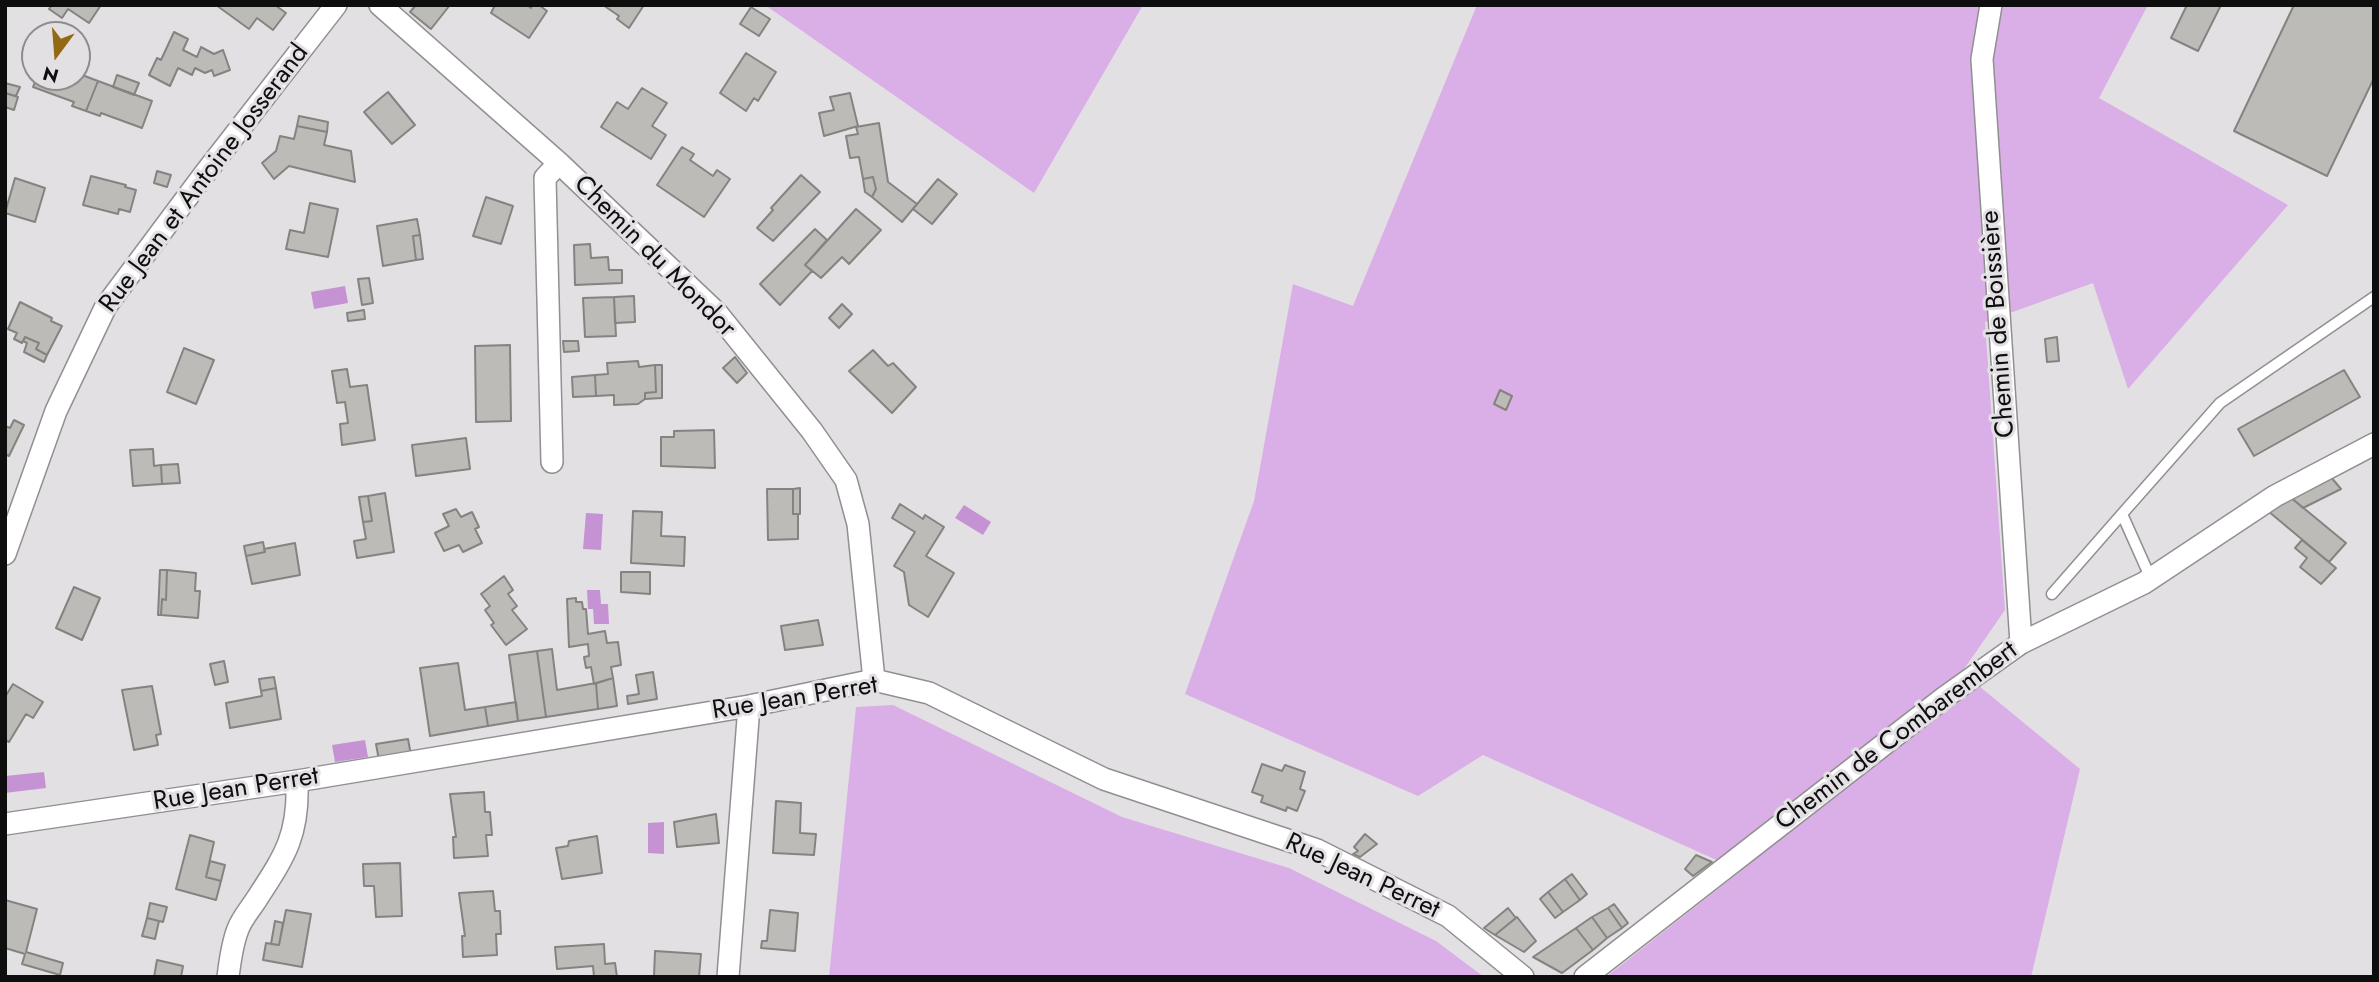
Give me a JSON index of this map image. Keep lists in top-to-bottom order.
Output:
{
  "streets": {
    "street": [
      "Rue Jean et Antoine Josserand",
      "Chemin du Mondor",
      "Chemin de Boissière",
      "Rue Jean Perret",
      "Chemin de Combarembert"
    ]
  },
  "crossings": [
    ["Chemin du Mondor", "Rue Jean Perret"],
    ["Chemin de Boissière", "Chemin de Combarembert"]
  ],
  "north": "bottom"
}
